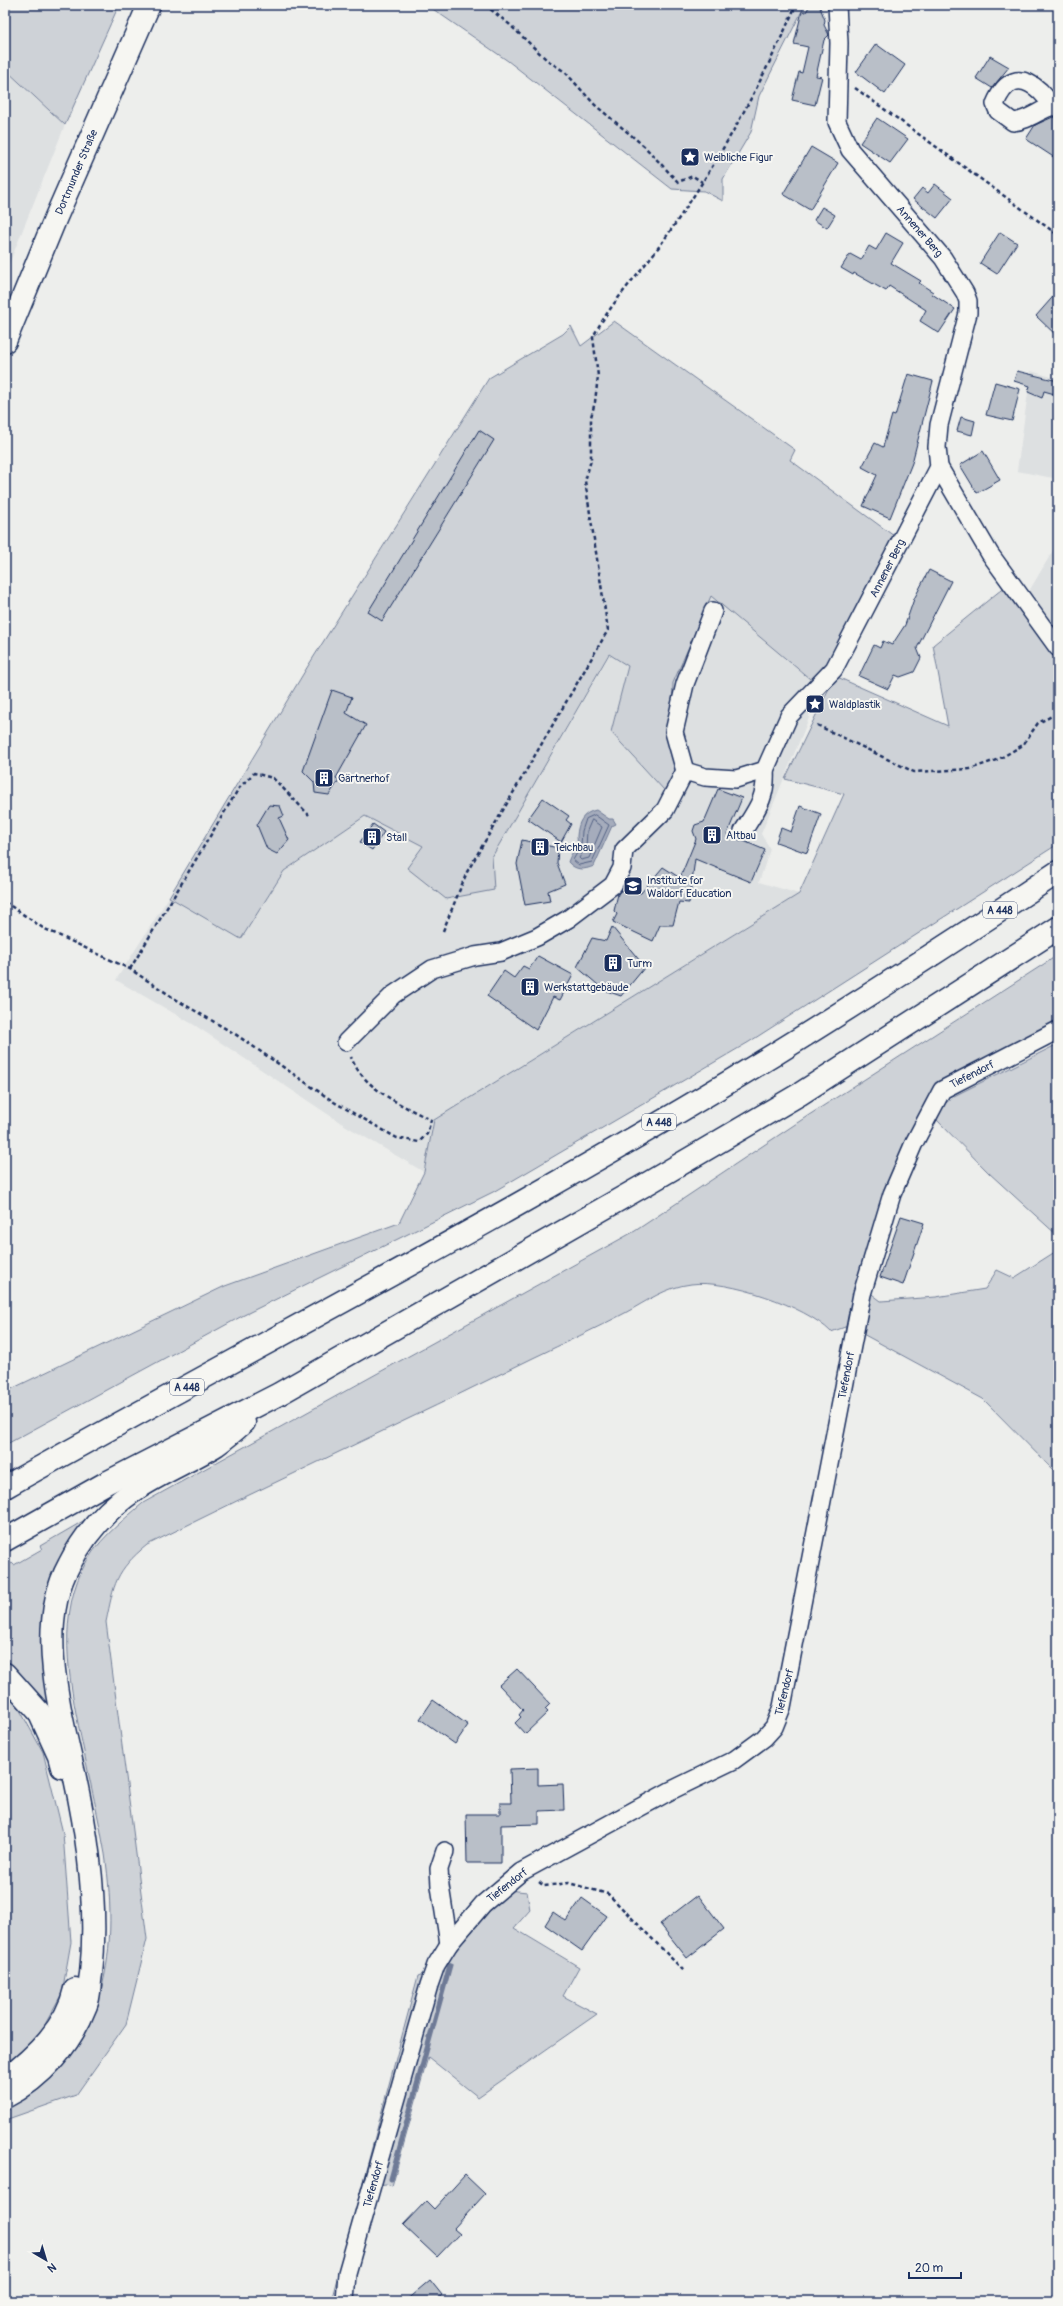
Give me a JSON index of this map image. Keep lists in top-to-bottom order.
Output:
{
  "streets": {
    "main road": ["Dortmunder Straße", "A 448"],
    "street": ["Annener Berg", "Tiefendorf"]
  },
  "places": {
    "place": ["Weibliche Figur", "Waldplastik"],
    "building": [
      "Gärtnerhof",
      "Altbau",
      "Stall",
      "Teichbau",
      "Turm",
      "Werkstattgebäude"
    ],
    "school or university": ["Institute for Waldorf Education"]
  },
  "scale_bar": "20 m",
  "north": "bottom right"
}
